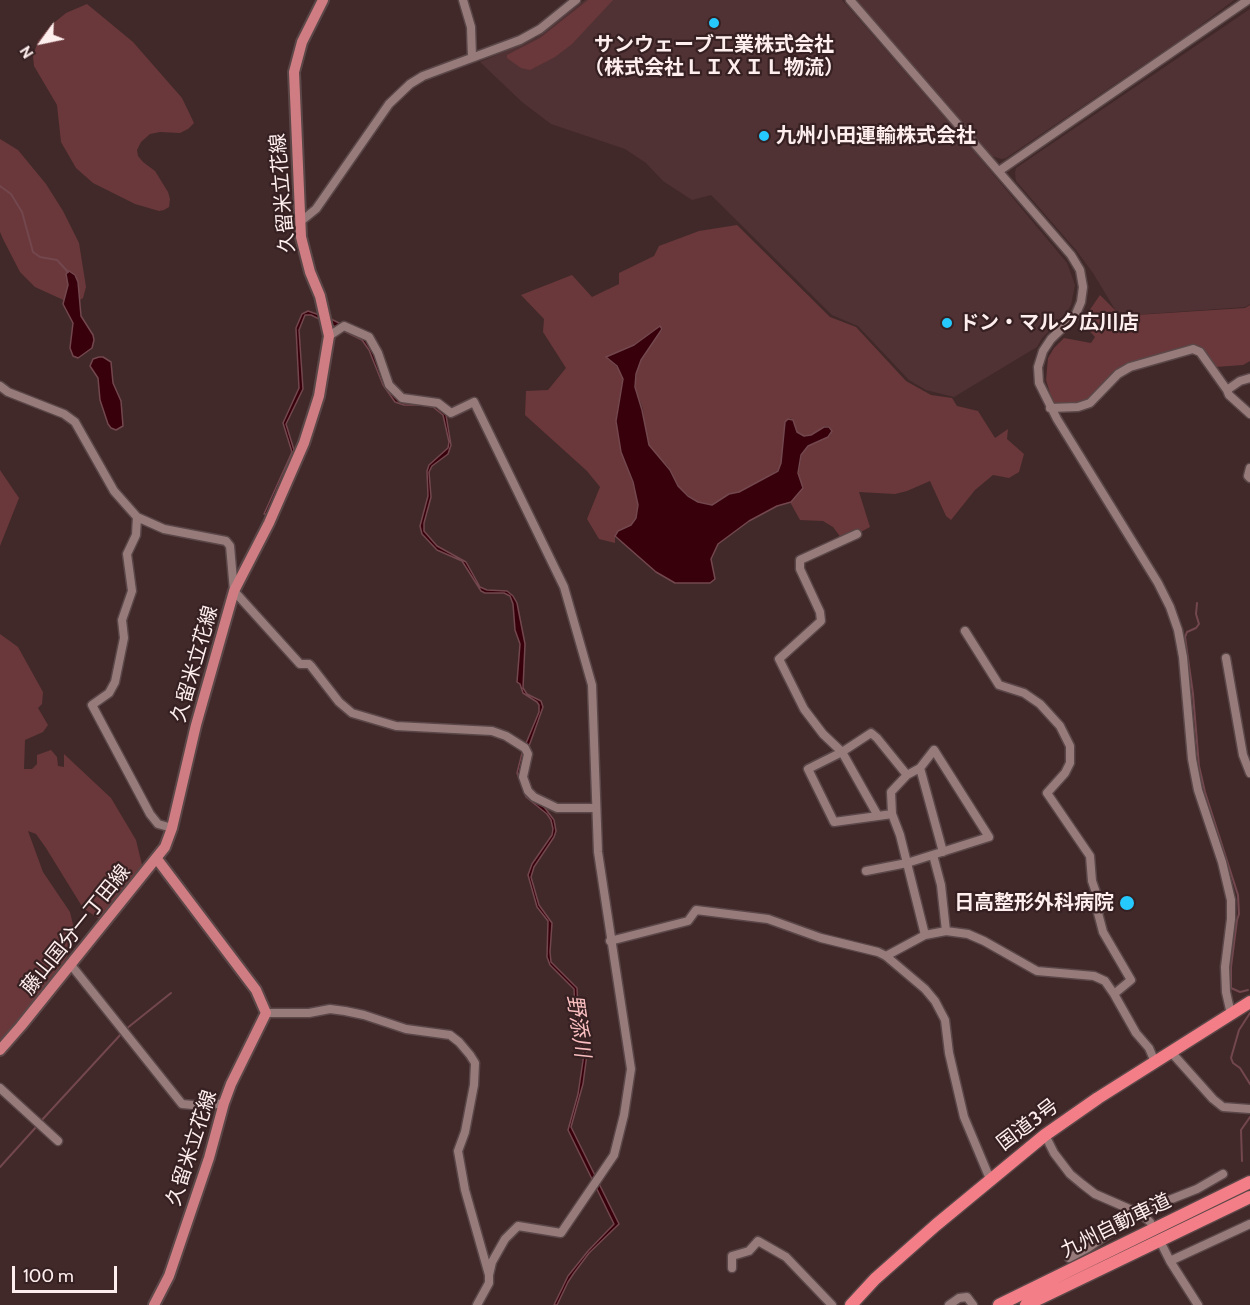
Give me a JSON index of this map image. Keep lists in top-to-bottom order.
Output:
{
  "streets": {
    "highway": ["国道3号", "九州自動車道"],
    "main road": ["久留米立花線", "藤山国分一丁田線"]
  },
  "crossings": [
    ["久留米立花線", "藤山国分一丁田線"]
  ],
  "water": ["野添川"],
  "places": [
    "サンウェーブ工業株式会社 （株式会社ＬＩＸＩＬ物流）",
    "九州小田運輸株式会社",
    "ドン・マルク広川店",
    "日高整形外科病院"
  ],
  "scale_bar": "100 m",
  "north": "bottom left"
}
